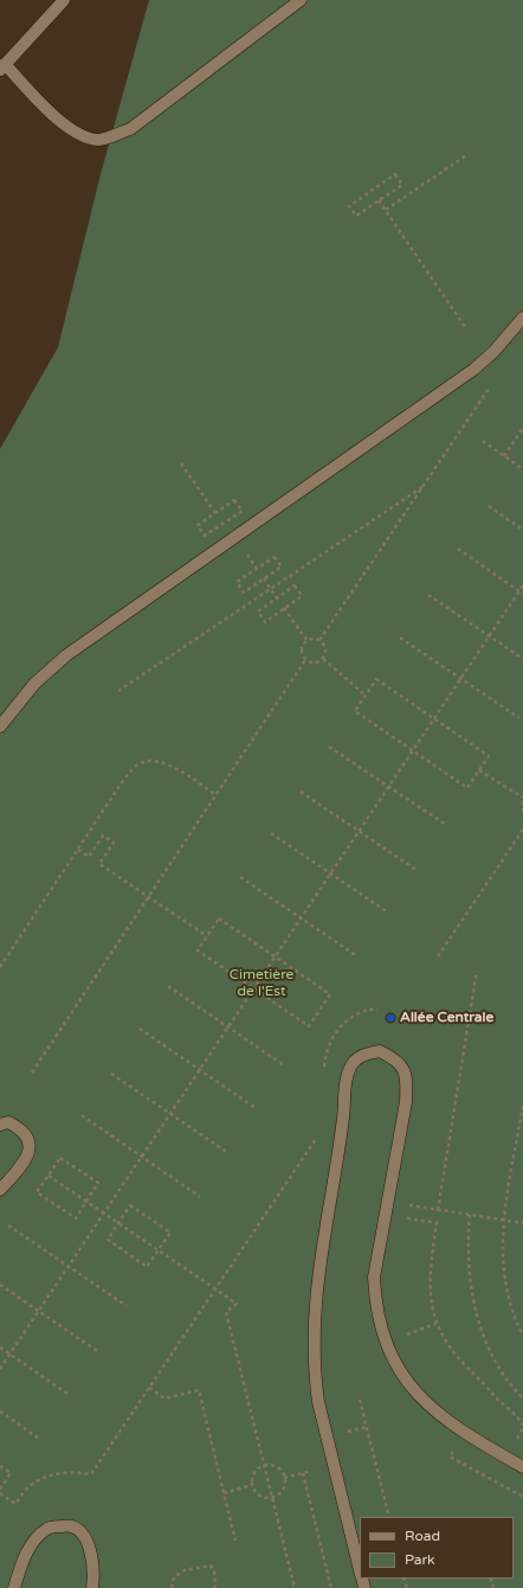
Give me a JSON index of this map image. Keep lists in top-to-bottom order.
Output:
{
  "parks": ["Cimetière de l'Est"],
  "places": ["Allée Centrale"],
  "legend": ["Road", "Park"]
}
